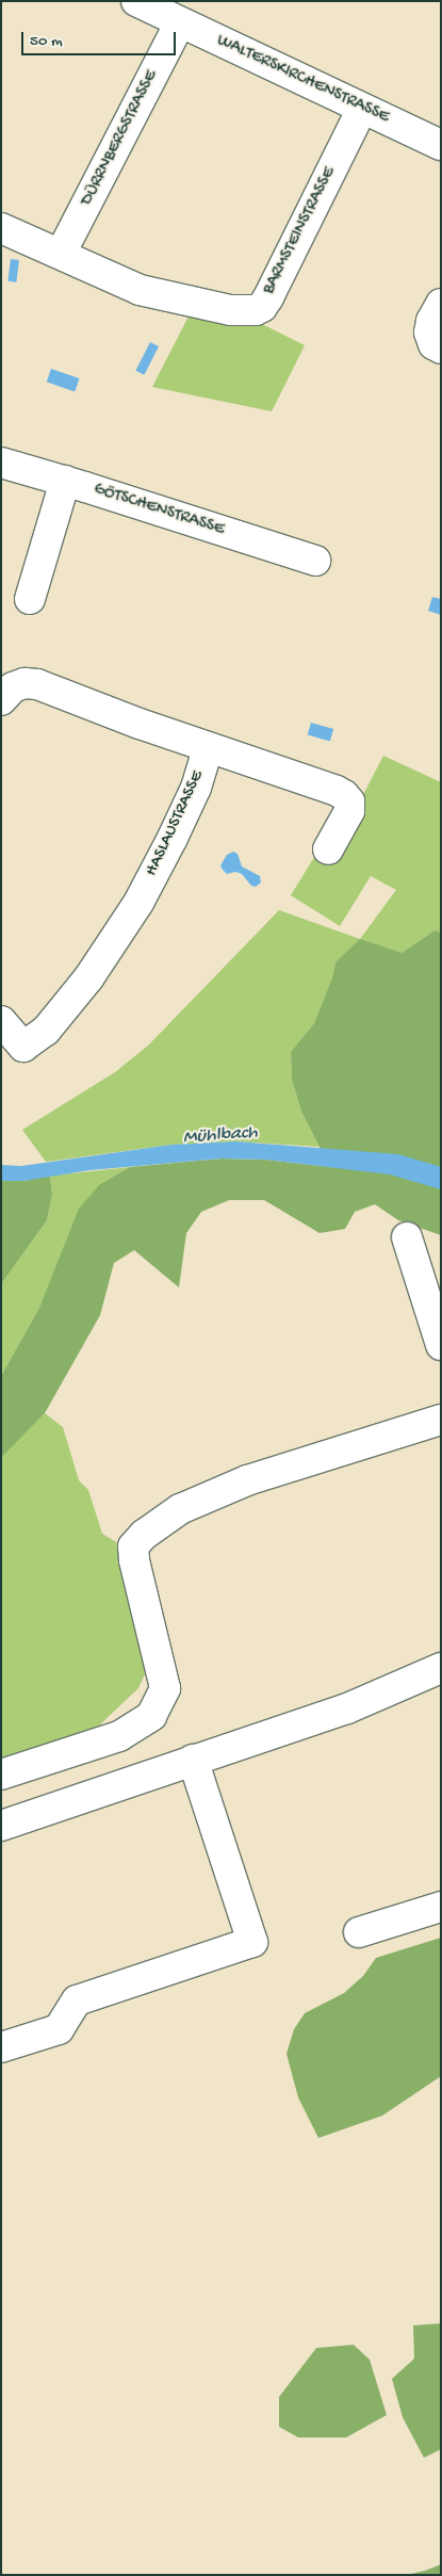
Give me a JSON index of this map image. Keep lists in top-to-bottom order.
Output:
{
  "streets": {
    "street": [
      "WALTERSKIRCHENSTRASSE",
      "DÜRRNBERGSTRASSE",
      "BARMSTEINSTRASSE",
      "GÖTSCHENSTRASSE",
      "HASLAUSTRASSE"
    ]
  },
  "crossings": [
    ["WALTERSKIRCHENSTRASSE", "DÜRRNBERGSTRASSE"],
    ["WALTERSKIRCHENSTRASSE", "BARMSTEINSTRASSE"],
    ["DÜRRNBERGSTRASSE", "BARMSTEINSTRASSE"]
  ],
  "water": ["Mühlbach"],
  "scale_bar": "50 m"
}
